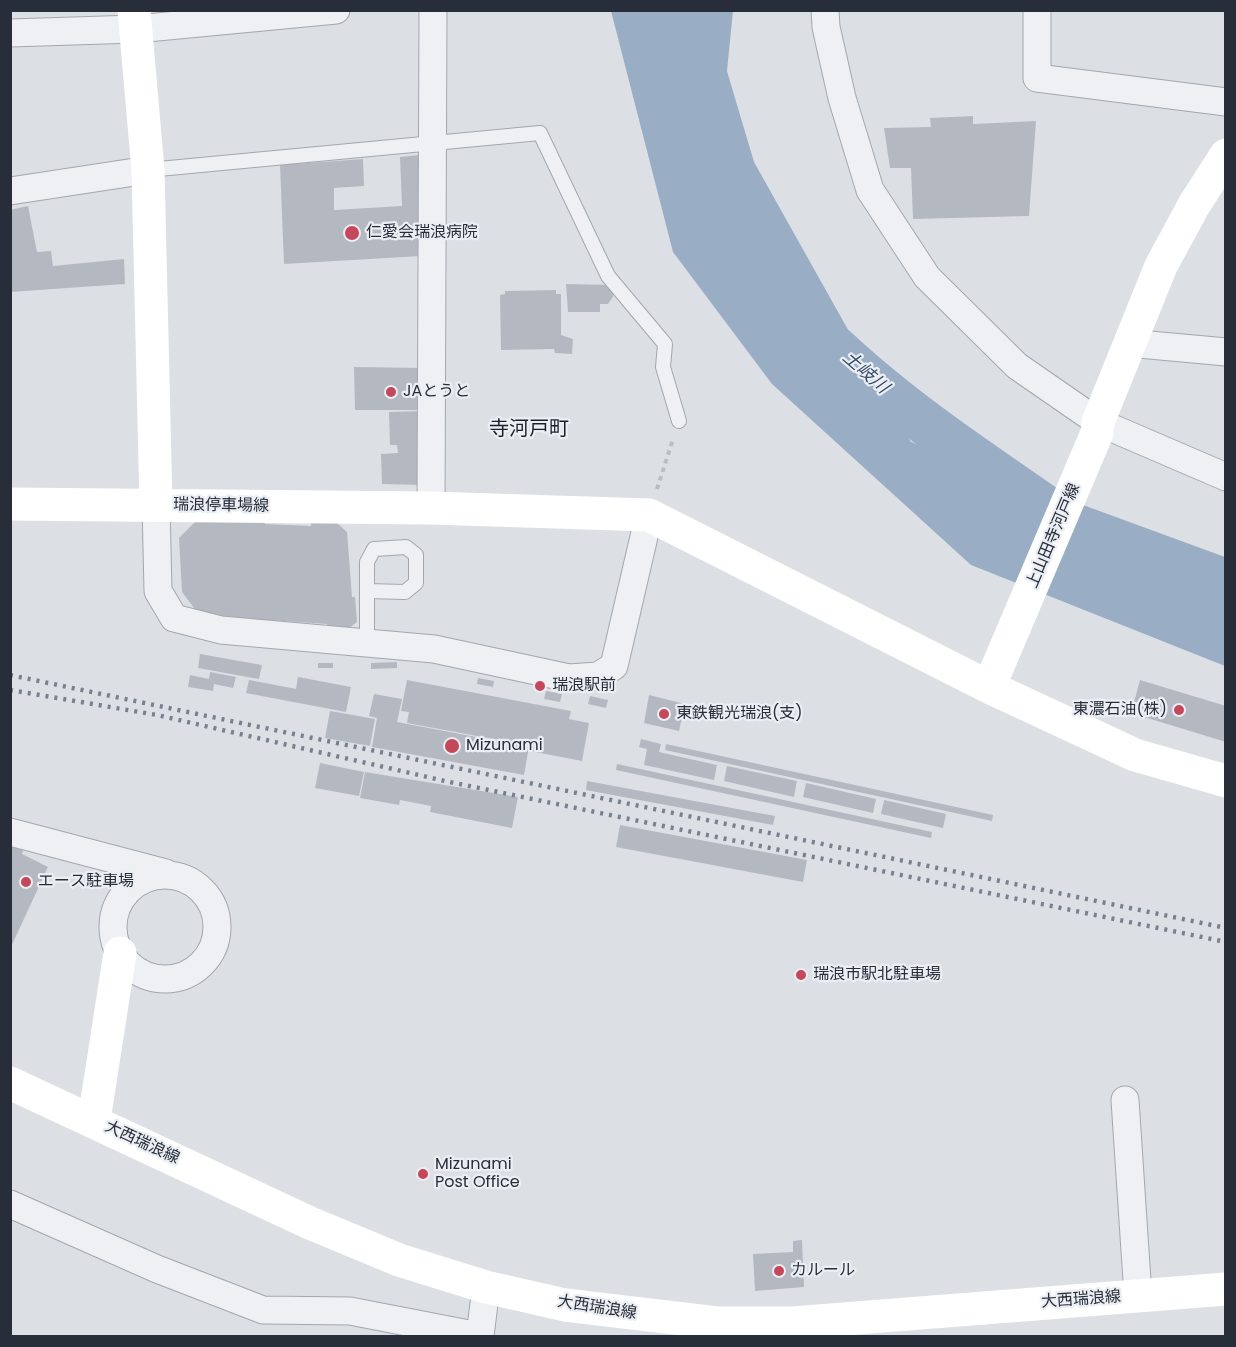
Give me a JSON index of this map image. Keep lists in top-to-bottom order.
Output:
{
  "streets": {
    "main road": ["瑞浪停車場線", "上山田寺河戸線", "大西瑞浪線"]
  },
  "districts": ["寺河戸町"],
  "water": ["土岐川"],
  "places": [
    "仁愛会瑞浪病院",
    "JAとうと",
    "瑞浪駅前",
    "東濃石油(株)",
    "東鉄観光瑞浪(支)",
    "Mizunami",
    "エース駐車場",
    "瑞浪市駅北駐車場",
    "Mizunami Post Office",
    "カルール"
  ]
}
